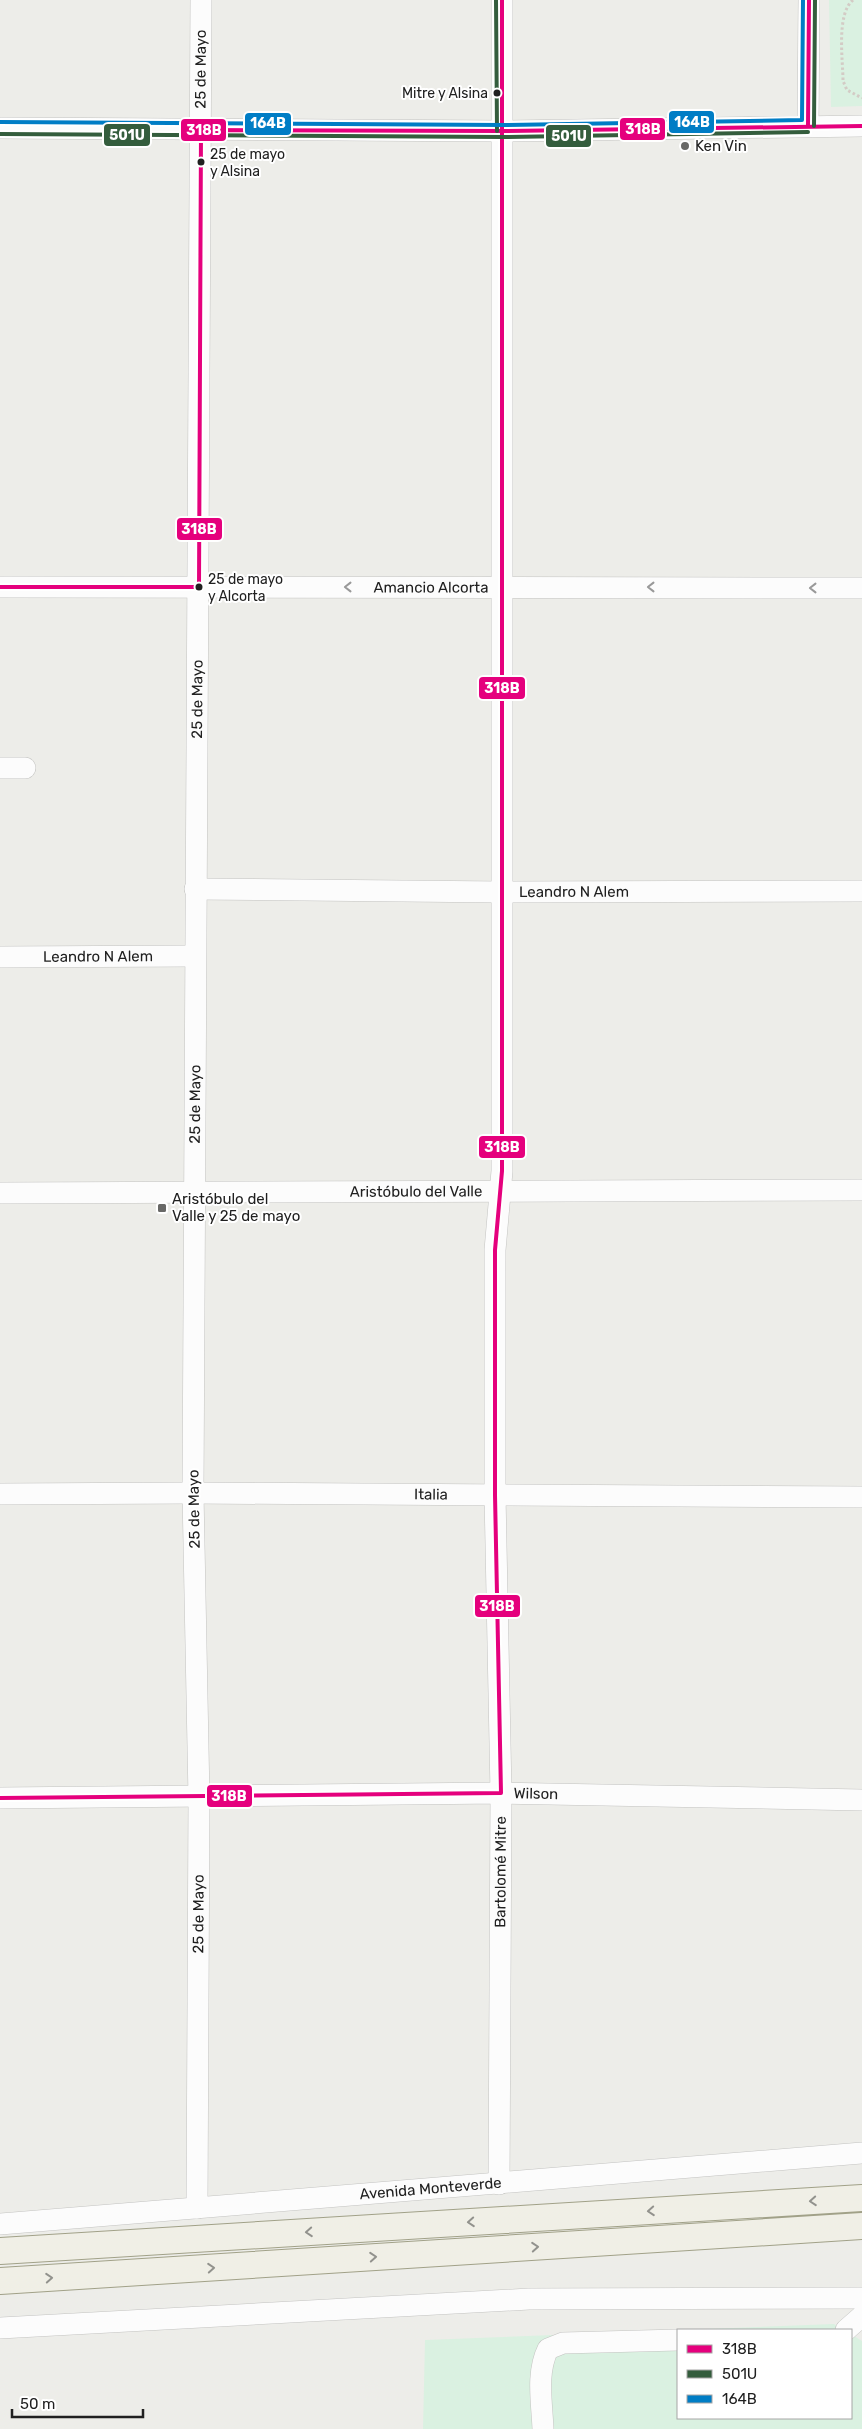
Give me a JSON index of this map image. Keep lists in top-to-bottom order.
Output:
{
  "streets": {
    "street": [
      "25 de Mayo",
      "Amancio Alcorta",
      "Leandro N Alem",
      "Aristóbulo del Valle",
      "Italia",
      "Wilson",
      "Bartolomé Mitre",
      "Avenida Monteverde"
    ]
  },
  "crossings": [
    ["25 de Mayo", "Amancio Alcorta"],
    ["25 de Mayo", "Leandro N Alem"],
    ["25 de Mayo", "Aristóbulo del Valle"],
    ["25 de Mayo", "Italia"],
    ["25 de Mayo", "Wilson"],
    ["25 de Mayo", "Avenida Monteverde"],
    ["Amancio Alcorta", "Bartolomé Mitre"],
    ["Leandro N Alem", "Bartolomé Mitre"],
    ["Aristóbulo del Valle", "Bartolomé Mitre"],
    ["Italia", "Bartolomé Mitre"],
    ["Wilson", "Bartolomé Mitre"],
    ["Bartolomé Mitre", "Avenida Monteverde"]
  ],
  "one_way": ["Amancio Alcorta"],
  "places": {
    "other": [
      "Mitre y Alsina",
      "Ken Vin",
      "25 de mayo y Alsina",
      "25 de mayo y Alcorta"
    ],
    "transit": ["Aristóbulo del Valle y 25 de mayo"]
  },
  "lines": ["transit line 318B", "transit line 501U", "transit line 164B"],
  "legend": ["318B", "501U", "164B"],
  "scale_bar": "50 m"
}
